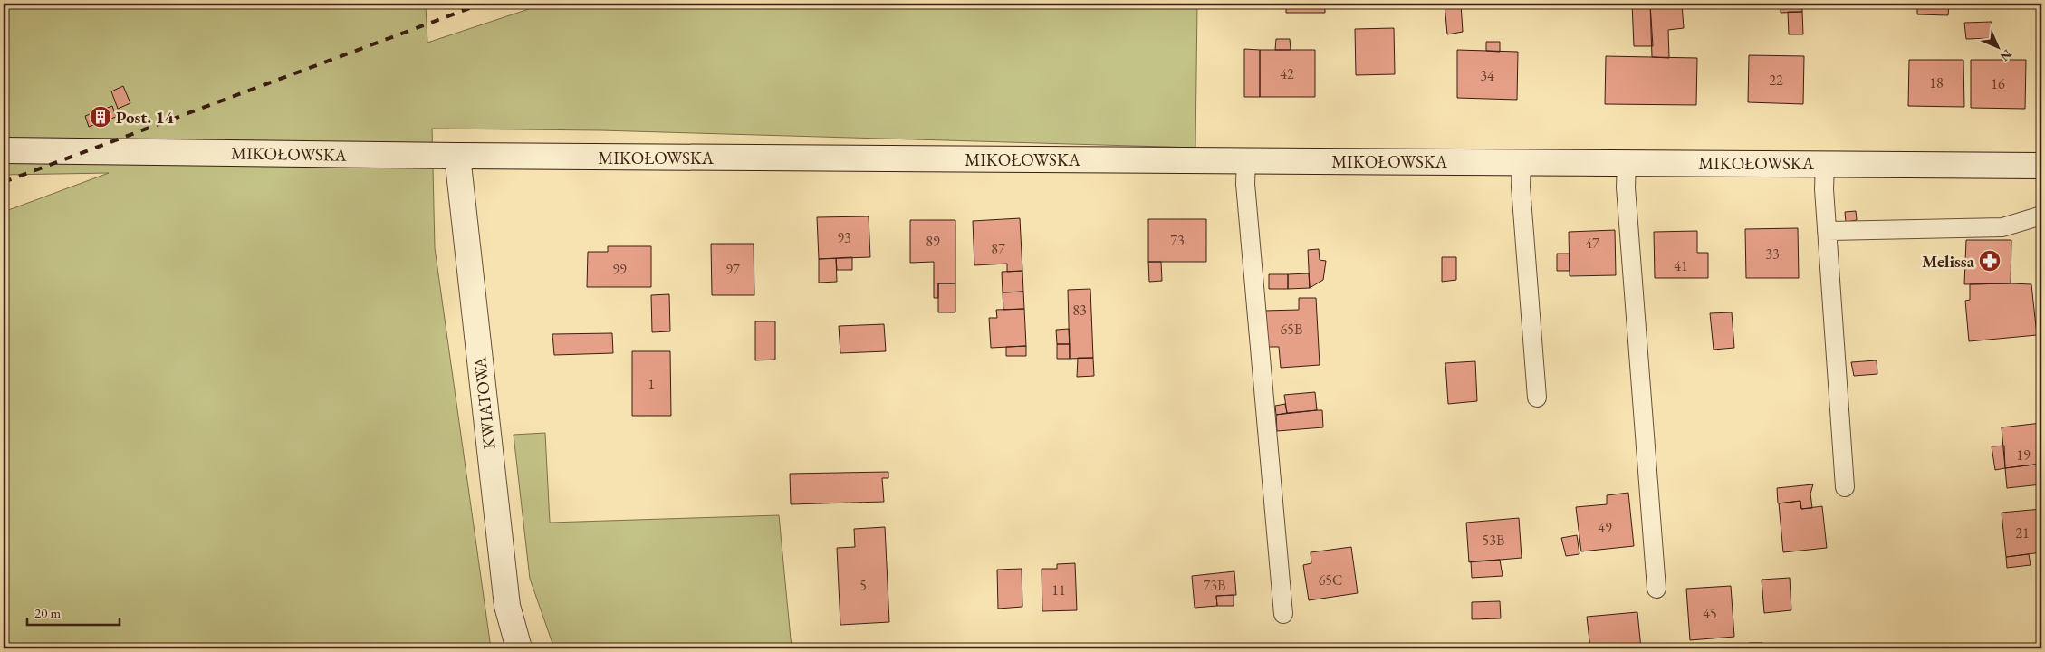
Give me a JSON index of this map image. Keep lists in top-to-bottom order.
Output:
{
  "streets": {
    "main road": ["MIKOŁOWSKA", "KWIATOWA"]
  },
  "crossings": [
    ["MIKOŁOWSKA", "KWIATOWA"]
  ],
  "places": {
    "building": ["Post. 14"],
    "pharmacy": ["Melissa"]
  },
  "house_numbers": [
    "42",
    "34",
    "22",
    "18",
    "16",
    "93",
    "73",
    "89",
    "47",
    "87",
    "33",
    "41",
    "99",
    "97",
    "83",
    "65B",
    "1",
    "19",
    "49",
    "21",
    "53B",
    "65C",
    "5",
    "73B",
    "11",
    "45"
  ],
  "scale_bar": "20 m",
  "north": "bottom right"
}
